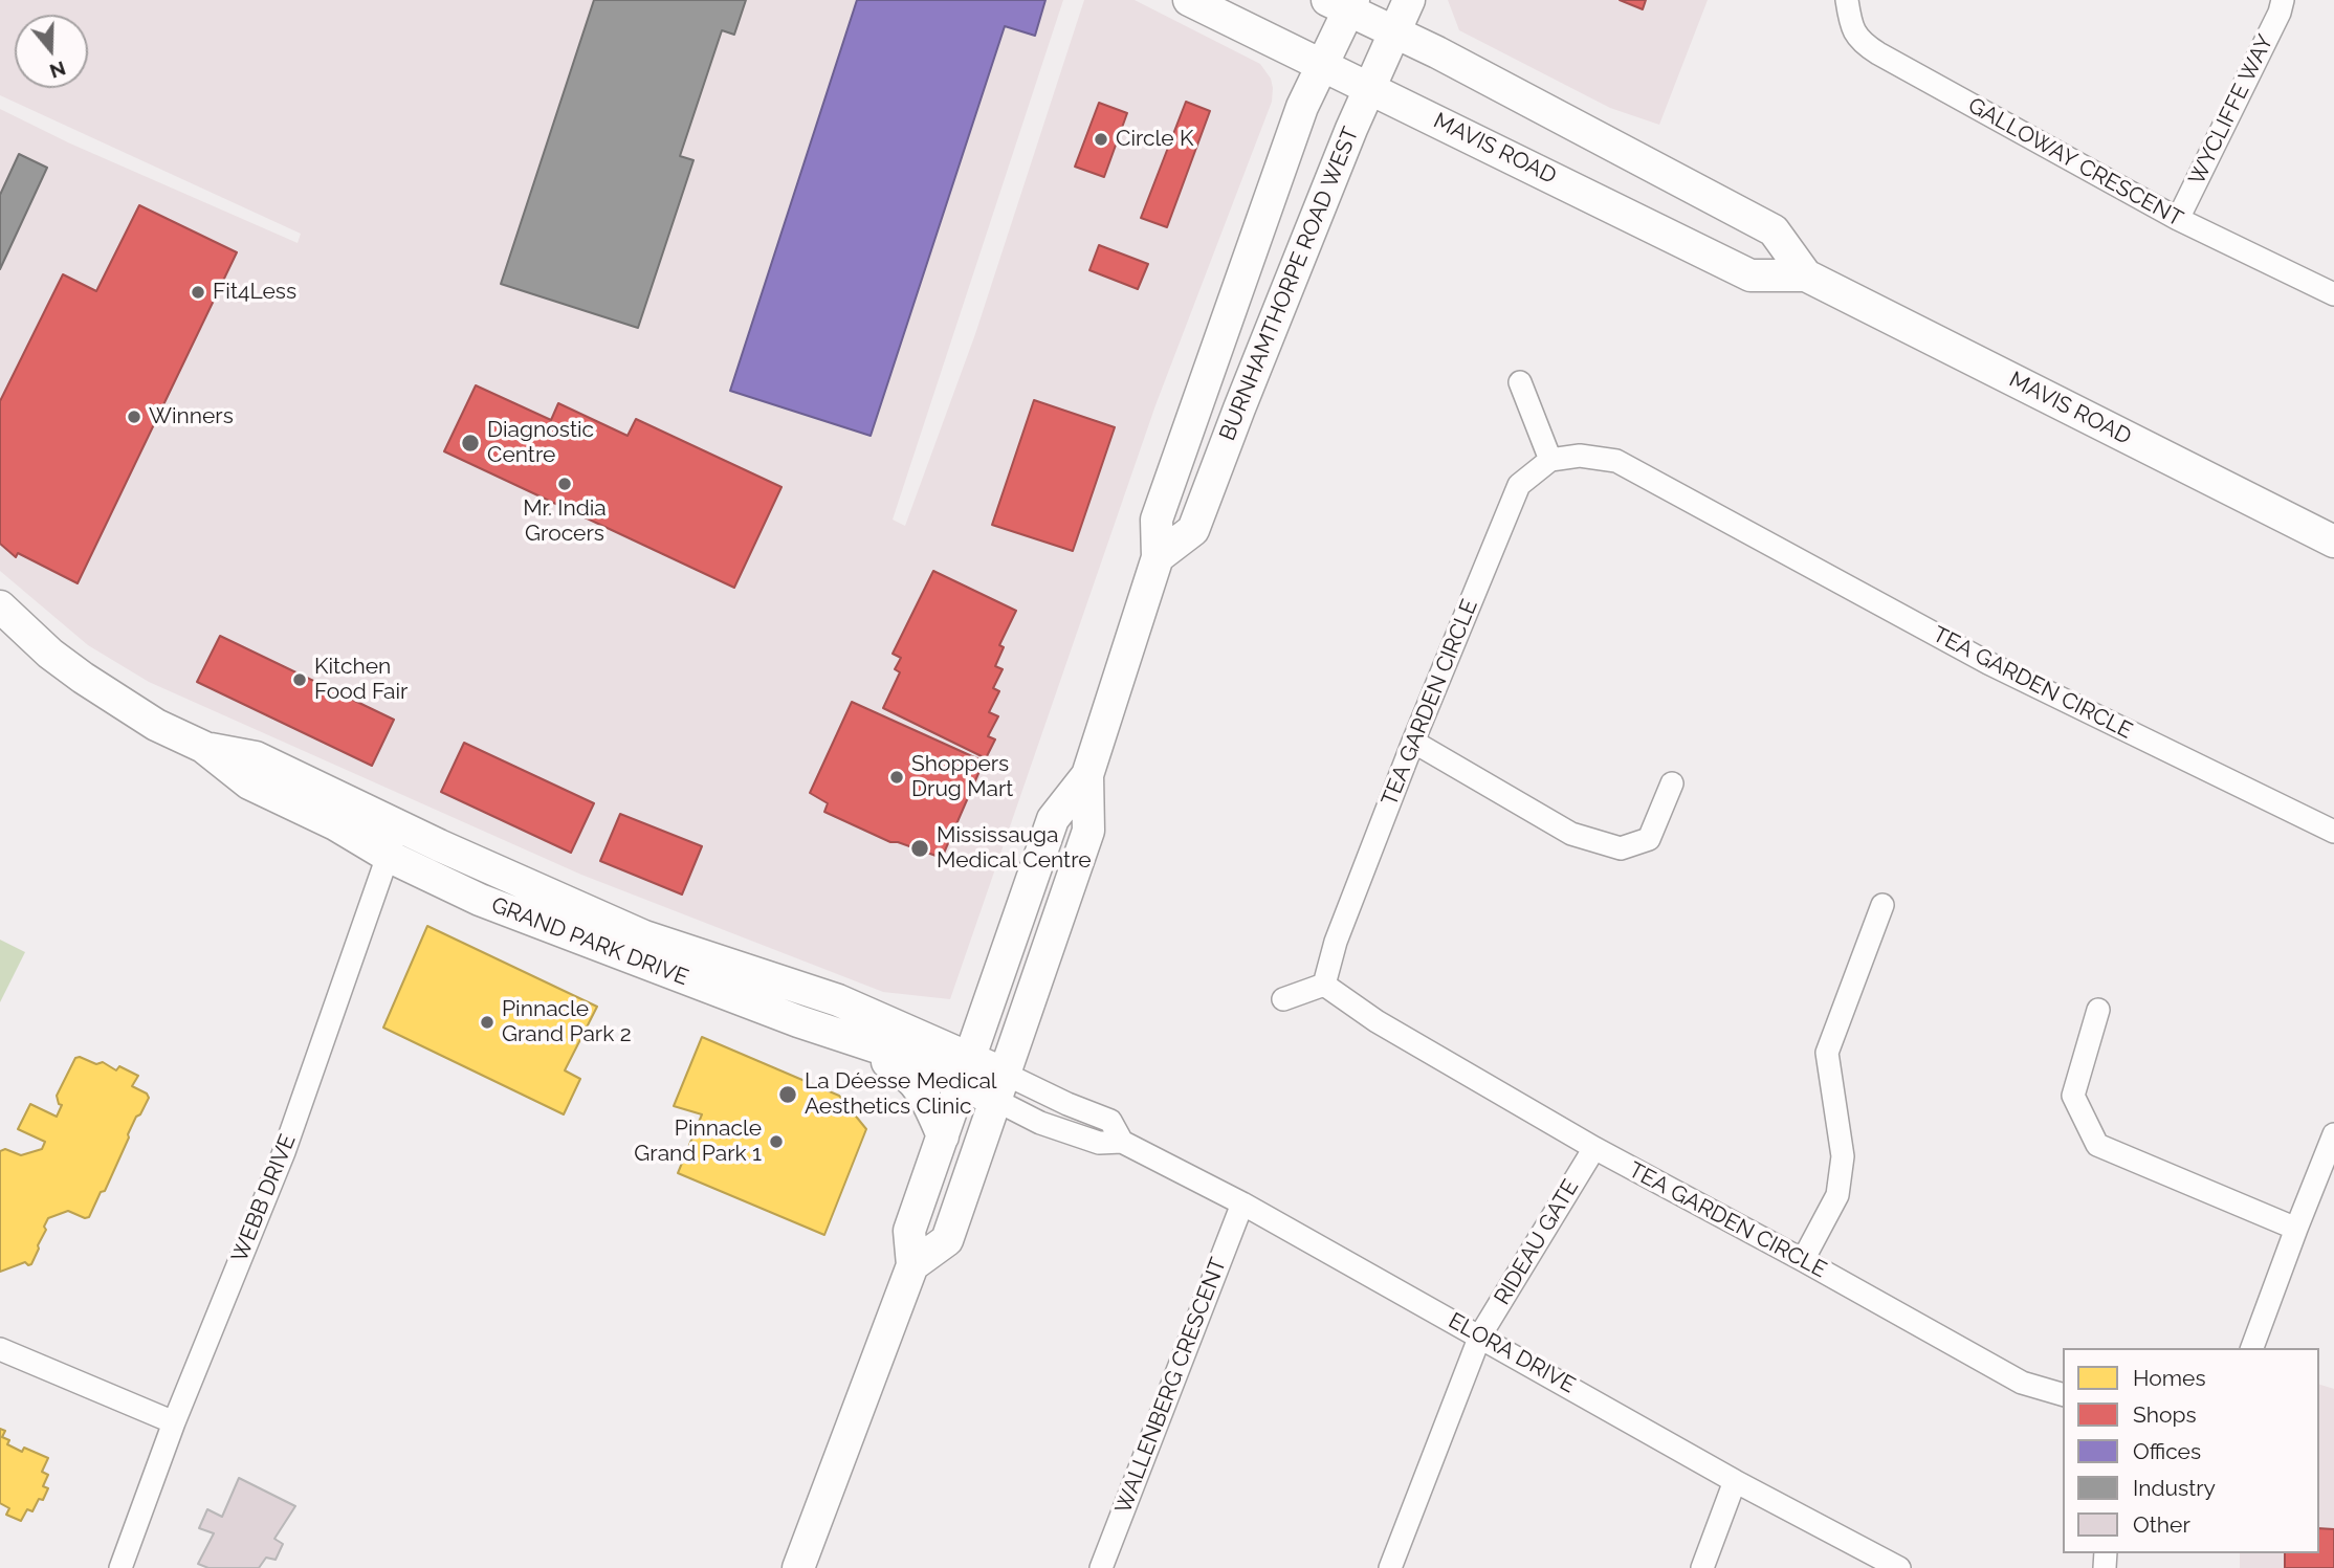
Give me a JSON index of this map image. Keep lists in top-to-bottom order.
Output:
{
  "streets": {
    "main road": ["MAVIS ROAD", "BURNHAMTHORPE ROAD WEST", "GRAND PARK DRIVE"],
    "street": [
      "WYCLIFFE WAY",
      "GALLOWAY CRESCENT",
      "TEA GARDEN CIRCLE",
      "WEBB DRIVE",
      "RIDEAU GATE",
      "ELORA DRIVE",
      "WALLENBERG CRESCENT"
    ]
  },
  "crossings": [
    ["WYCLIFFE WAY", "GALLOWAY CRESCENT"],
    ["MAVIS ROAD", "BURNHAMTHORPE ROAD WEST"],
    ["BURNHAMTHORPE ROAD WEST", "GRAND PARK DRIVE"],
    ["BURNHAMTHORPE ROAD WEST", "ELORA DRIVE"],
    ["TEA GARDEN CIRCLE", "RIDEAU GATE"],
    ["GRAND PARK DRIVE", "WEBB DRIVE"],
    ["GRAND PARK DRIVE", "ELORA DRIVE"],
    ["RIDEAU GATE", "ELORA DRIVE"],
    ["ELORA DRIVE", "WALLENBERG CRESCENT"]
  ],
  "places": [
    "Circle K",
    "Fit4Less",
    "Winners",
    "Diagnostic Centre",
    "Mr. India Grocers",
    "Kitchen Food Fair",
    "Shoppers Drug Mart",
    "Mississauga Medical Centre",
    "Pinnacle Grand Park 2",
    "La Déesse Medical Aesthetics Clinic",
    "Pinnacle Grand Park 1"
  ],
  "legend": [
    "Homes",
    "Shops",
    "Offices",
    "Industry",
    "Other"
  ],
  "north": "bottom"
}
